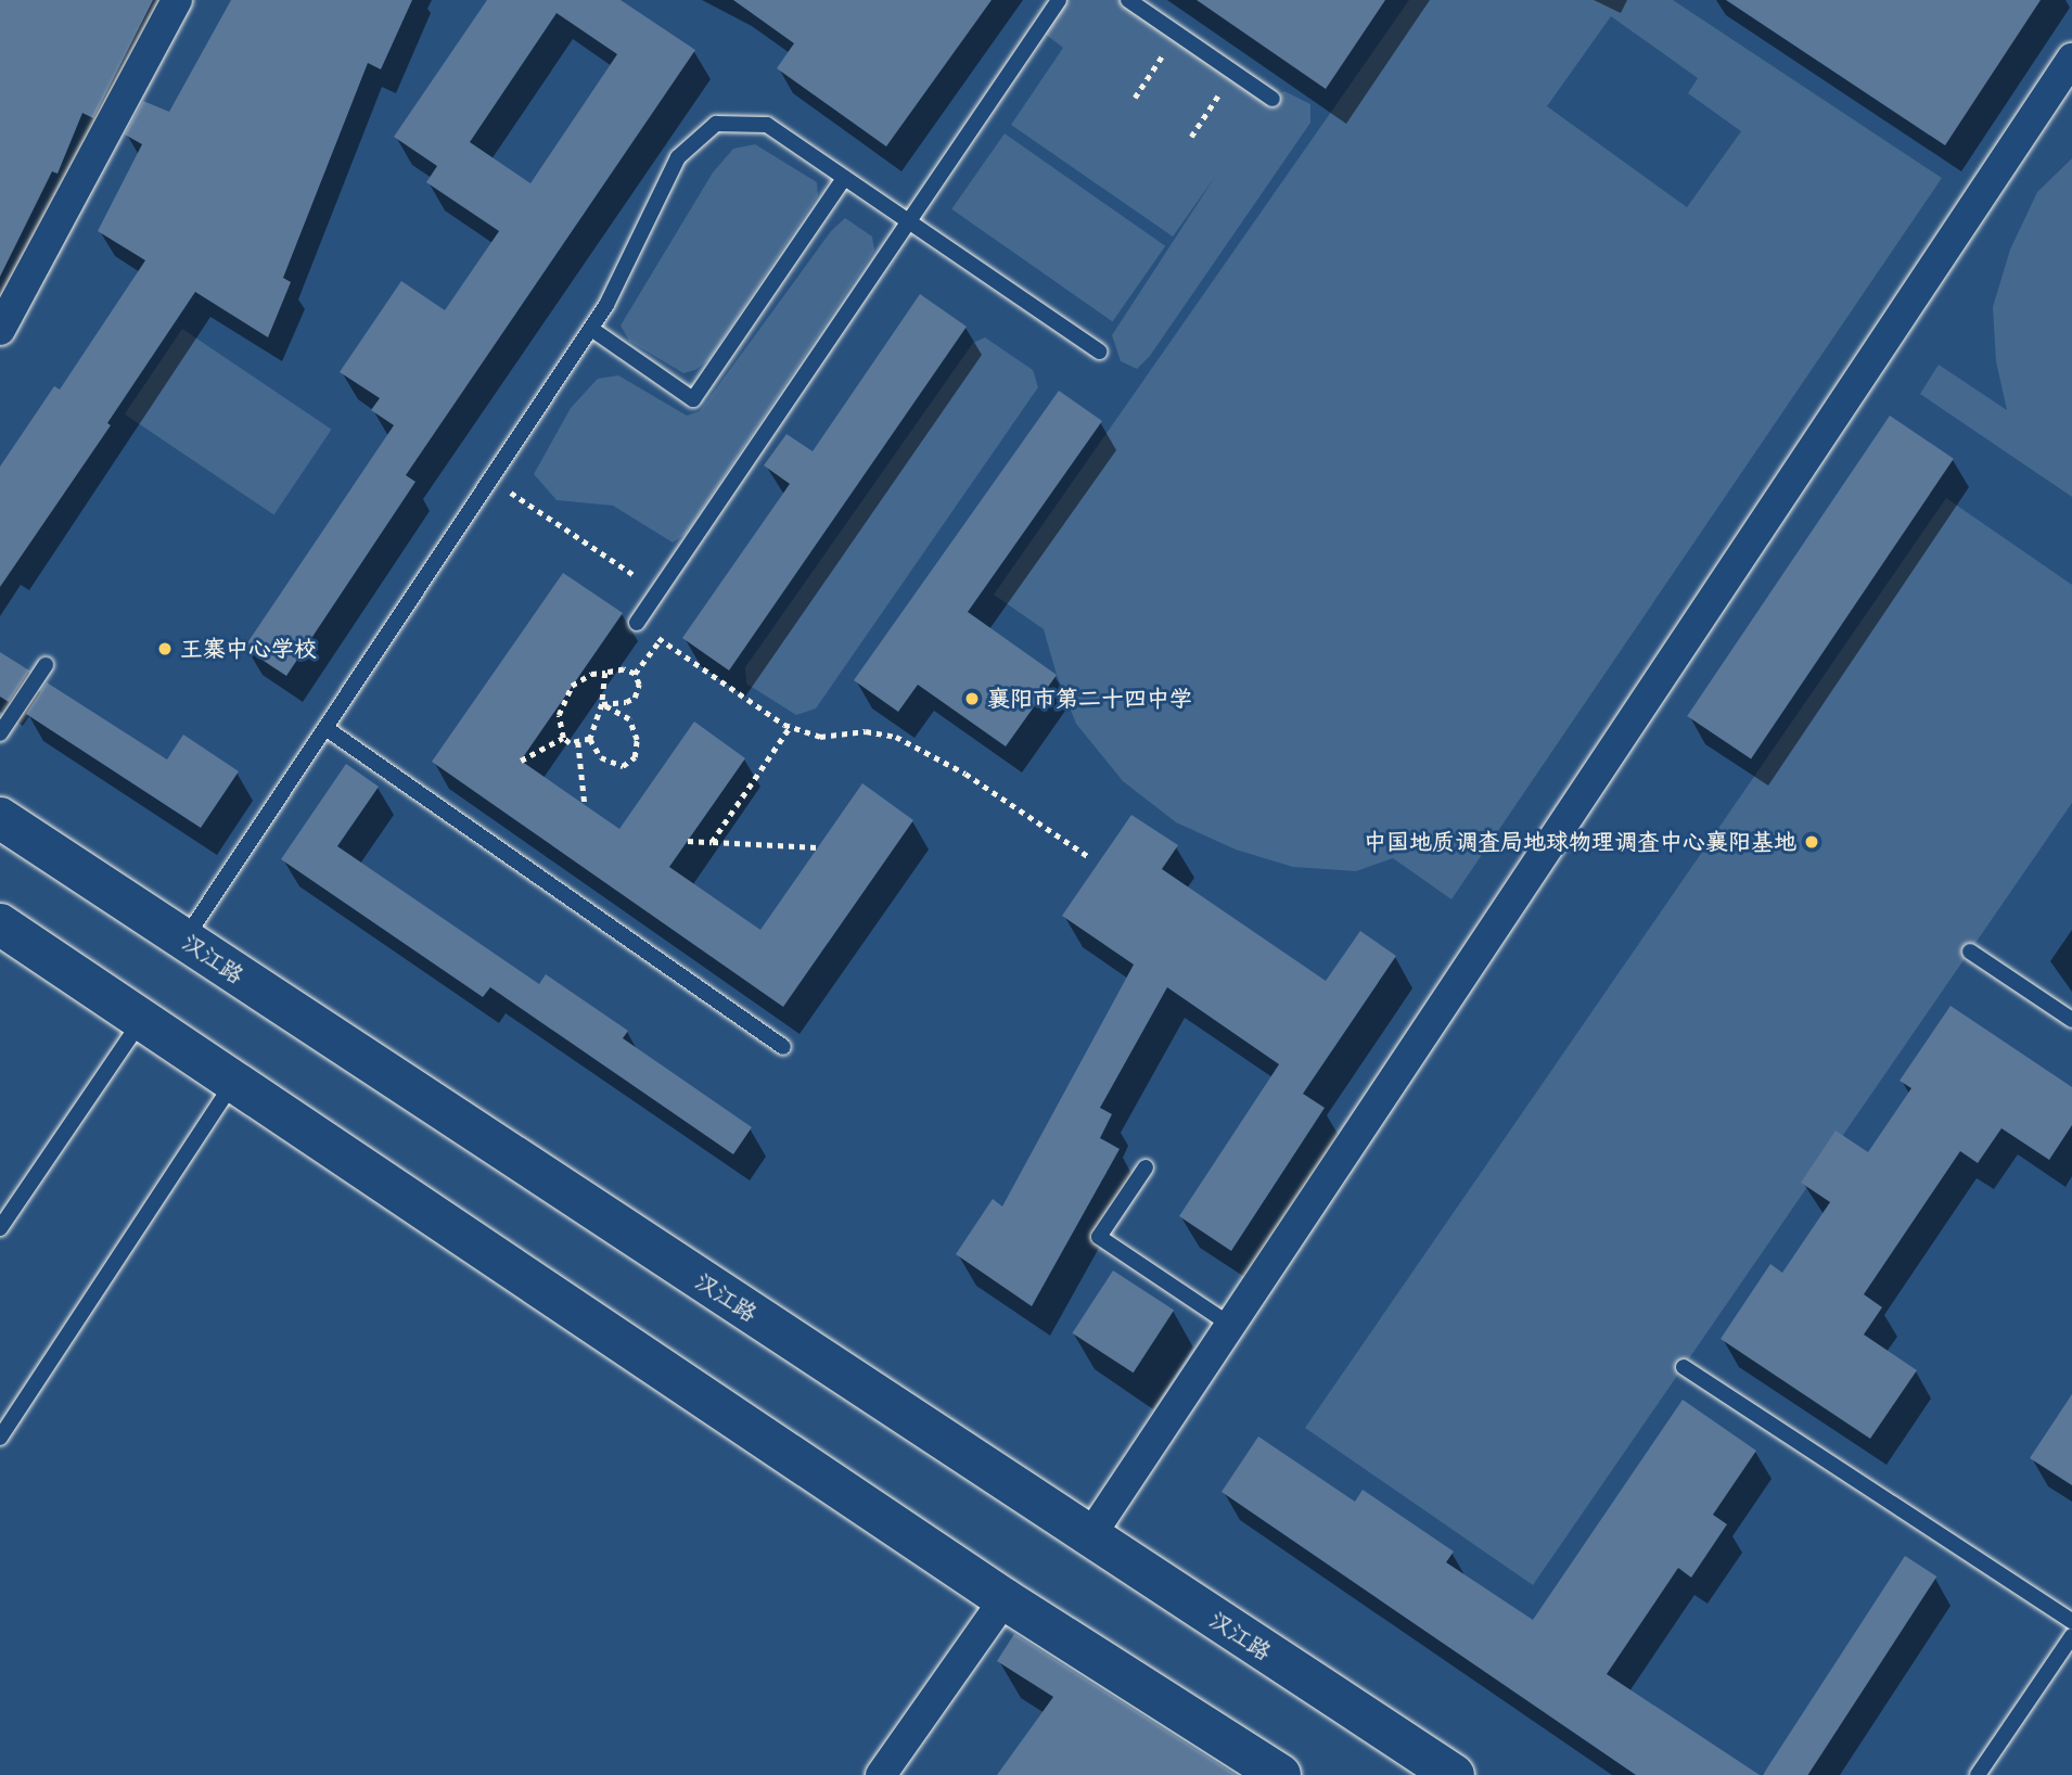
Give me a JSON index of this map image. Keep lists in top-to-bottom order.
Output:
{
  "streets": {
    "main road": ["汉江路"]
  },
  "places": ["王寨中心学校", "襄阳市第二十四中学", "中国地质调查局地球物理调查中心襄阳基地"]
}
